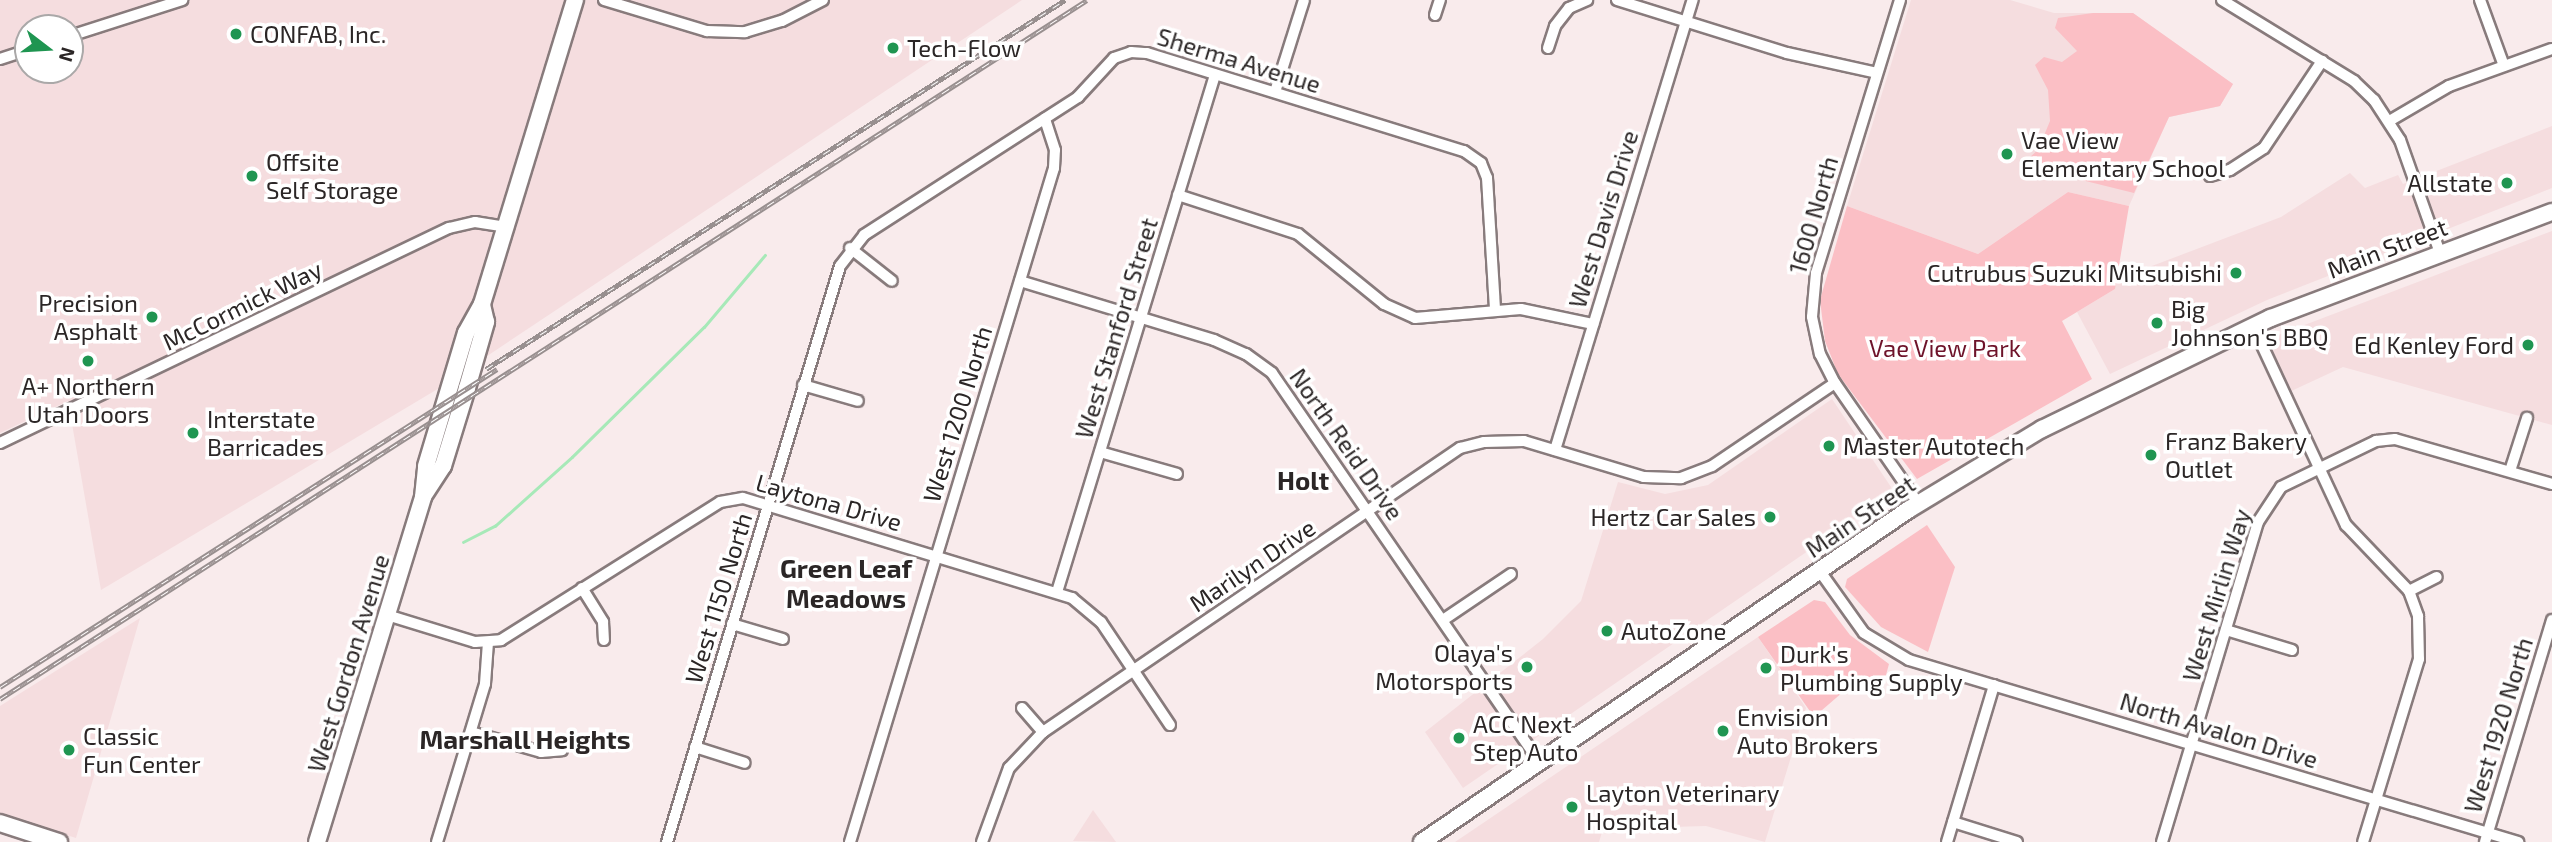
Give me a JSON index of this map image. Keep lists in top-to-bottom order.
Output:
{
  "streets": {
    "main road": ["Main Street", "West Gordon Avenue"],
    "street": [
      "Sherma Avenue",
      "1600 North",
      "West Davis Drive",
      "McCormick Way",
      "West Stanford Street",
      "West 1200 North",
      "North Reid Drive",
      "Laytona Drive",
      "Marilyn Drive",
      "West Mirlin Way",
      "West 1150 North",
      "West 1920 North",
      "North Avalon Drive"
    ]
  },
  "crossings": [
    ["Sherma Avenue", "West Stanford Street"],
    ["Sherma Avenue", "West 1200 North"],
    ["Sherma Avenue", "West 1150 North"],
    ["1600 North", "Main Street"],
    ["1600 North", "Marilyn Drive"],
    ["West Davis Drive", "Marilyn Drive"],
    ["Main Street", "North Reid Drive"],
    ["Main Street", "North Avalon Drive"],
    ["McCormick Way", "West Gordon Avenue"],
    ["West Stanford Street", "North Reid Drive"],
    ["West Stanford Street", "Laytona Drive"],
    ["West 1200 North", "North Reid Drive"],
    ["West 1200 North", "Laytona Drive"],
    ["North Reid Drive", "Marilyn Drive"],
    ["Laytona Drive", "Marilyn Drive"],
    ["Laytona Drive", "West 1150 North"],
    ["West Mirlin Way", "North Avalon Drive"],
    ["West 1920 North", "North Avalon Drive"]
  ],
  "districts": ["Holt", "Green Leaf Meadows", "Marshall Heights"],
  "parks": ["Vae View Park"],
  "places": [
    "CONFAB, Inc.",
    "Tech-Flow",
    "Vae View Elementary School",
    "Offsite Self Storage",
    "Allstate",
    "Cutrubus Suzuki Mitsubishi",
    "Precision Asphalt",
    "Big Johnson's BBQ",
    "Ed Kenley Ford",
    "A+ Northern Utah Doors",
    "Interstate Barricades",
    "Master Autotech",
    "Franz Bakery Outlet",
    "Hertz Car Sales",
    "AutoZone",
    "Olaya's Motorsports",
    "Durk's Plumbing Supply",
    "Envision Auto Brokers",
    "ACC Next Step Auto",
    "Classic Fun Center",
    "Layton Veterinary Hospital"
  ],
  "north": "right"
}
